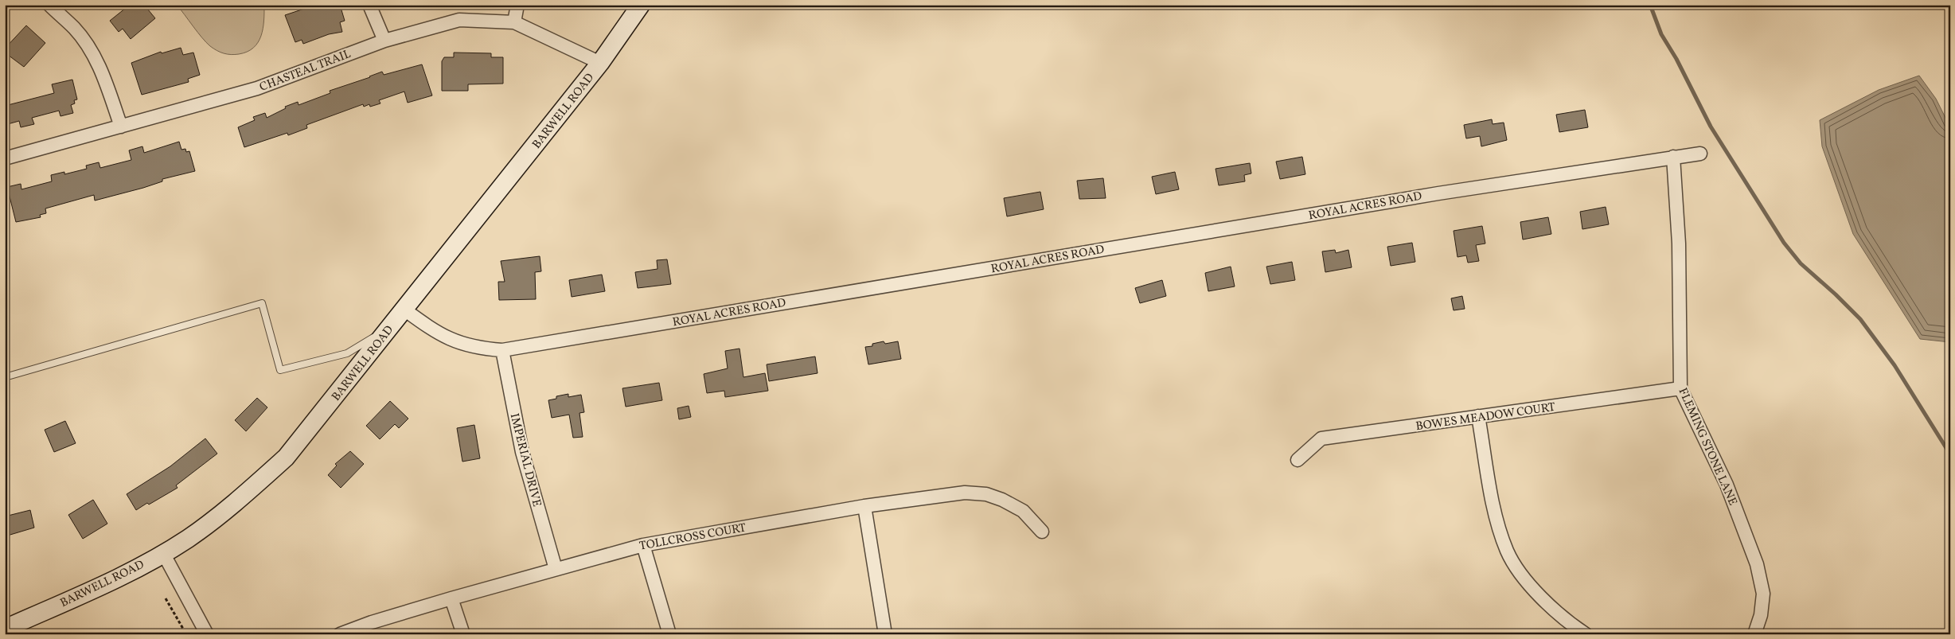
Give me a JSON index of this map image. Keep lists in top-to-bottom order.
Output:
{
  "streets": {
    "street": [
      "CHASTEAL TRAIL",
      "BARWELL ROAD",
      "ROYAL ACRES ROAD",
      "BOWES MEADOW COURT",
      "FLEMING STONE LANE",
      "IMPERIAL DRIVE",
      "TOLLCROSS COURT"
    ]
  },
  "crossings": [
    ["CHASTEAL TRAIL", "BARWELL ROAD"],
    ["BARWELL ROAD", "ROYAL ACRES ROAD"],
    ["ROYAL ACRES ROAD", "FLEMING STONE LANE"],
    ["ROYAL ACRES ROAD", "IMPERIAL DRIVE"],
    ["BOWES MEADOW COURT", "FLEMING STONE LANE"],
    ["IMPERIAL DRIVE", "TOLLCROSS COURT"]
  ]
}
